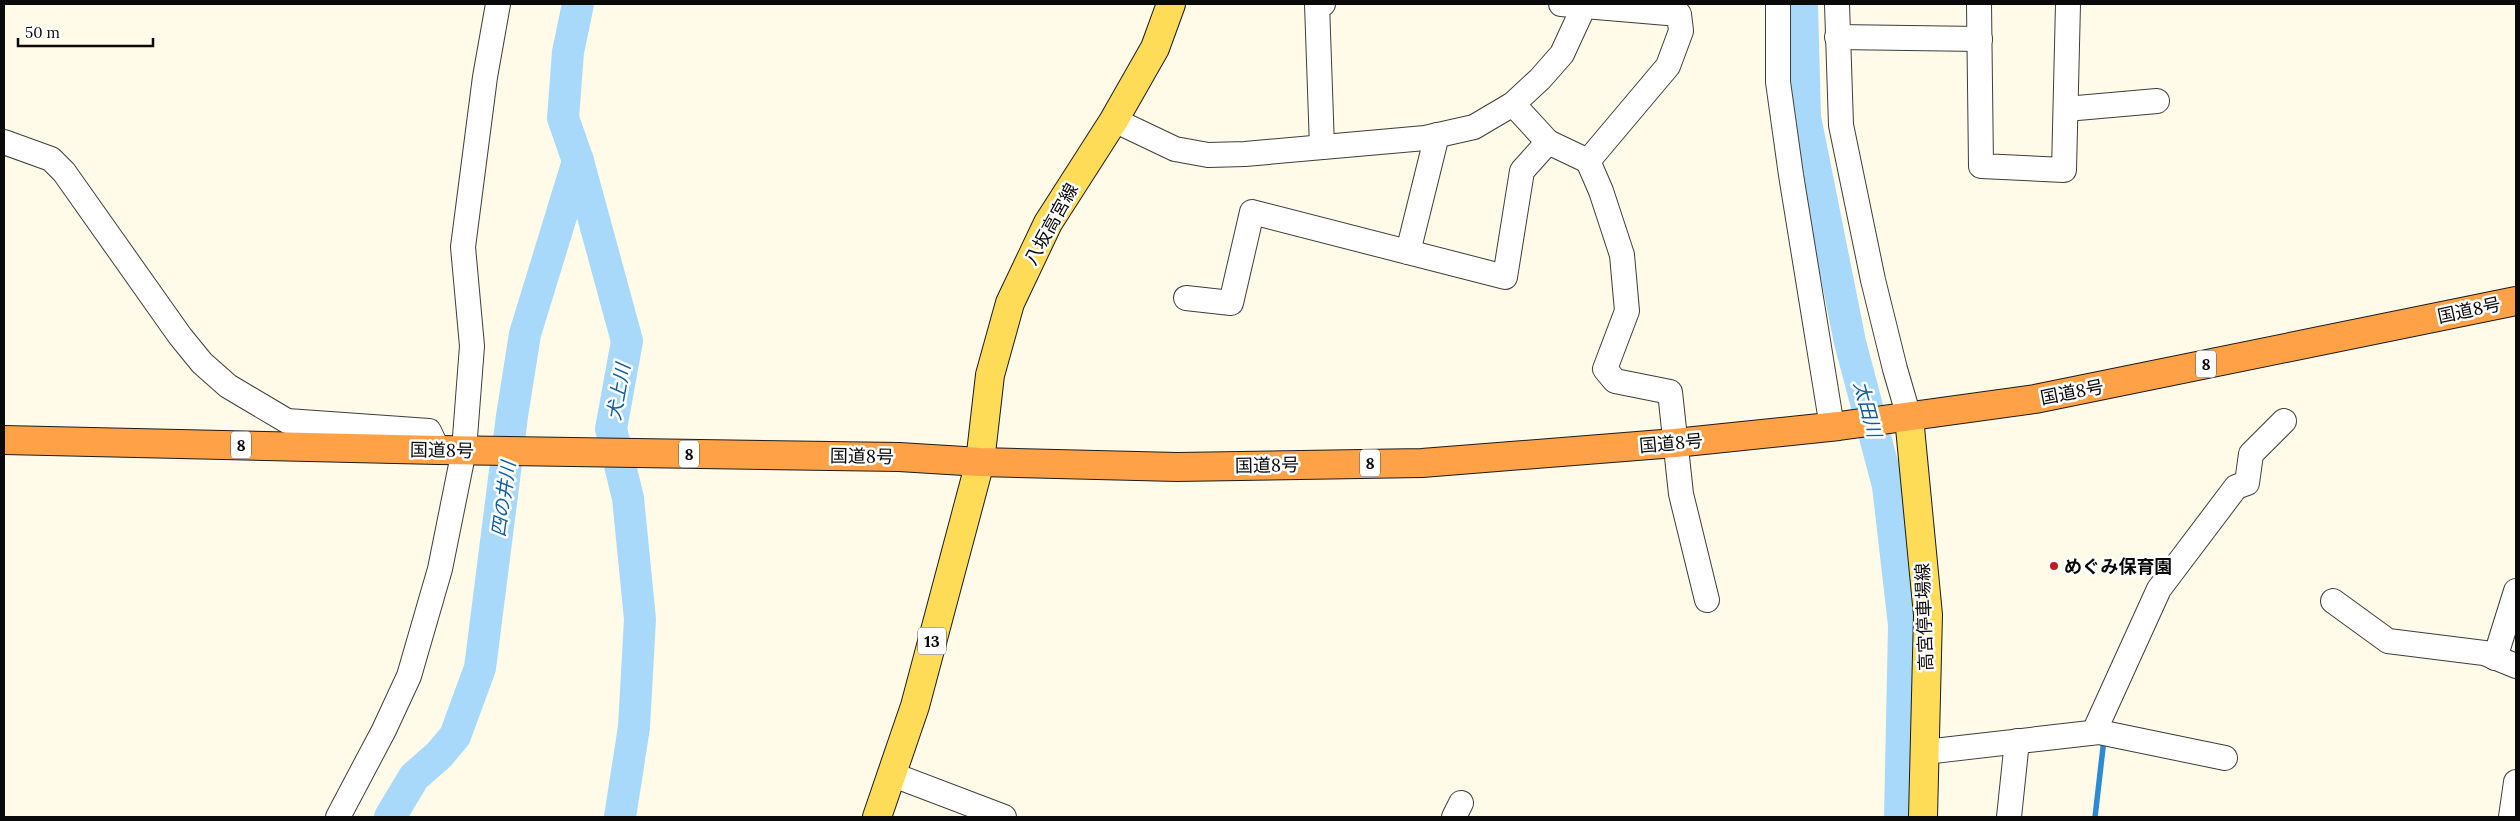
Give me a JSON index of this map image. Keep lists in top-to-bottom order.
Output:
{
  "streets": {
    "highway": ["国道8号", "8"],
    "main road": ["八坂高宮線", "高宮停車場線", "13"]
  },
  "crossings": [
    ["八坂高宮線", "国道8号"],
    ["八坂高宮線", "13"],
    ["国道8号", "高宮停車場線"],
    ["国道8号", "13"]
  ],
  "water": ["犬上川", "太田川", "四の井川"],
  "places": ["めぐみ保育園"],
  "scale_bar": "50 m"
}
